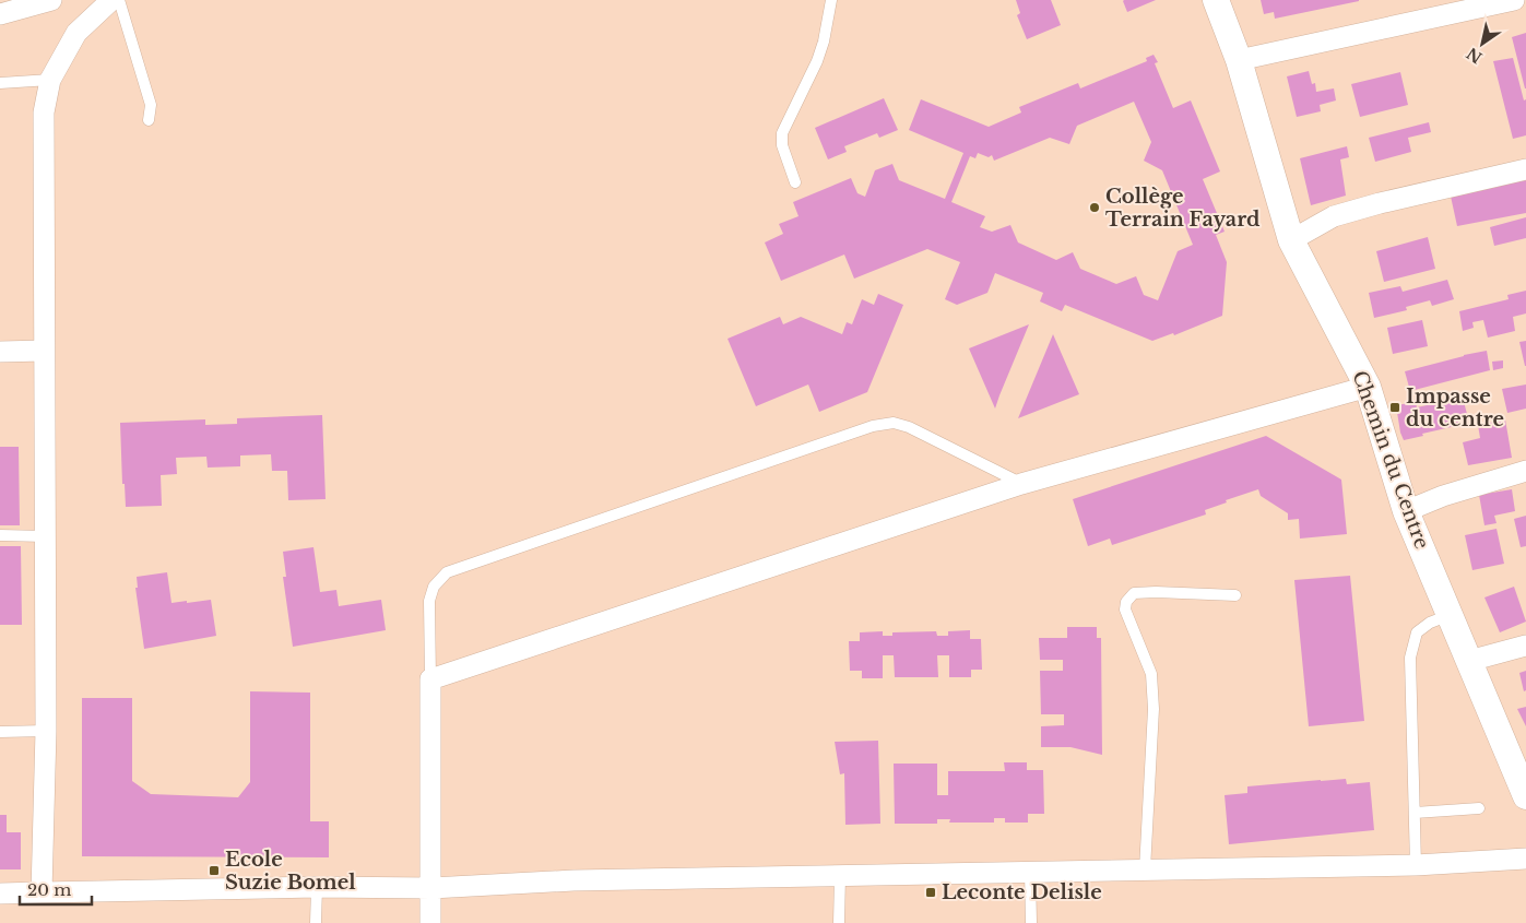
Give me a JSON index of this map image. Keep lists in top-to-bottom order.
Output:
{
  "streets": {
    "street": ["Chemin du Centre"]
  },
  "places": {
    "other": ["Collège Terrain Fayard"],
    "transit": ["Impasse du centre", "Ecole Suzie Bomel", "Leconte Delisle"]
  },
  "scale_bar": "20 m",
  "north": "bottom left"
}
